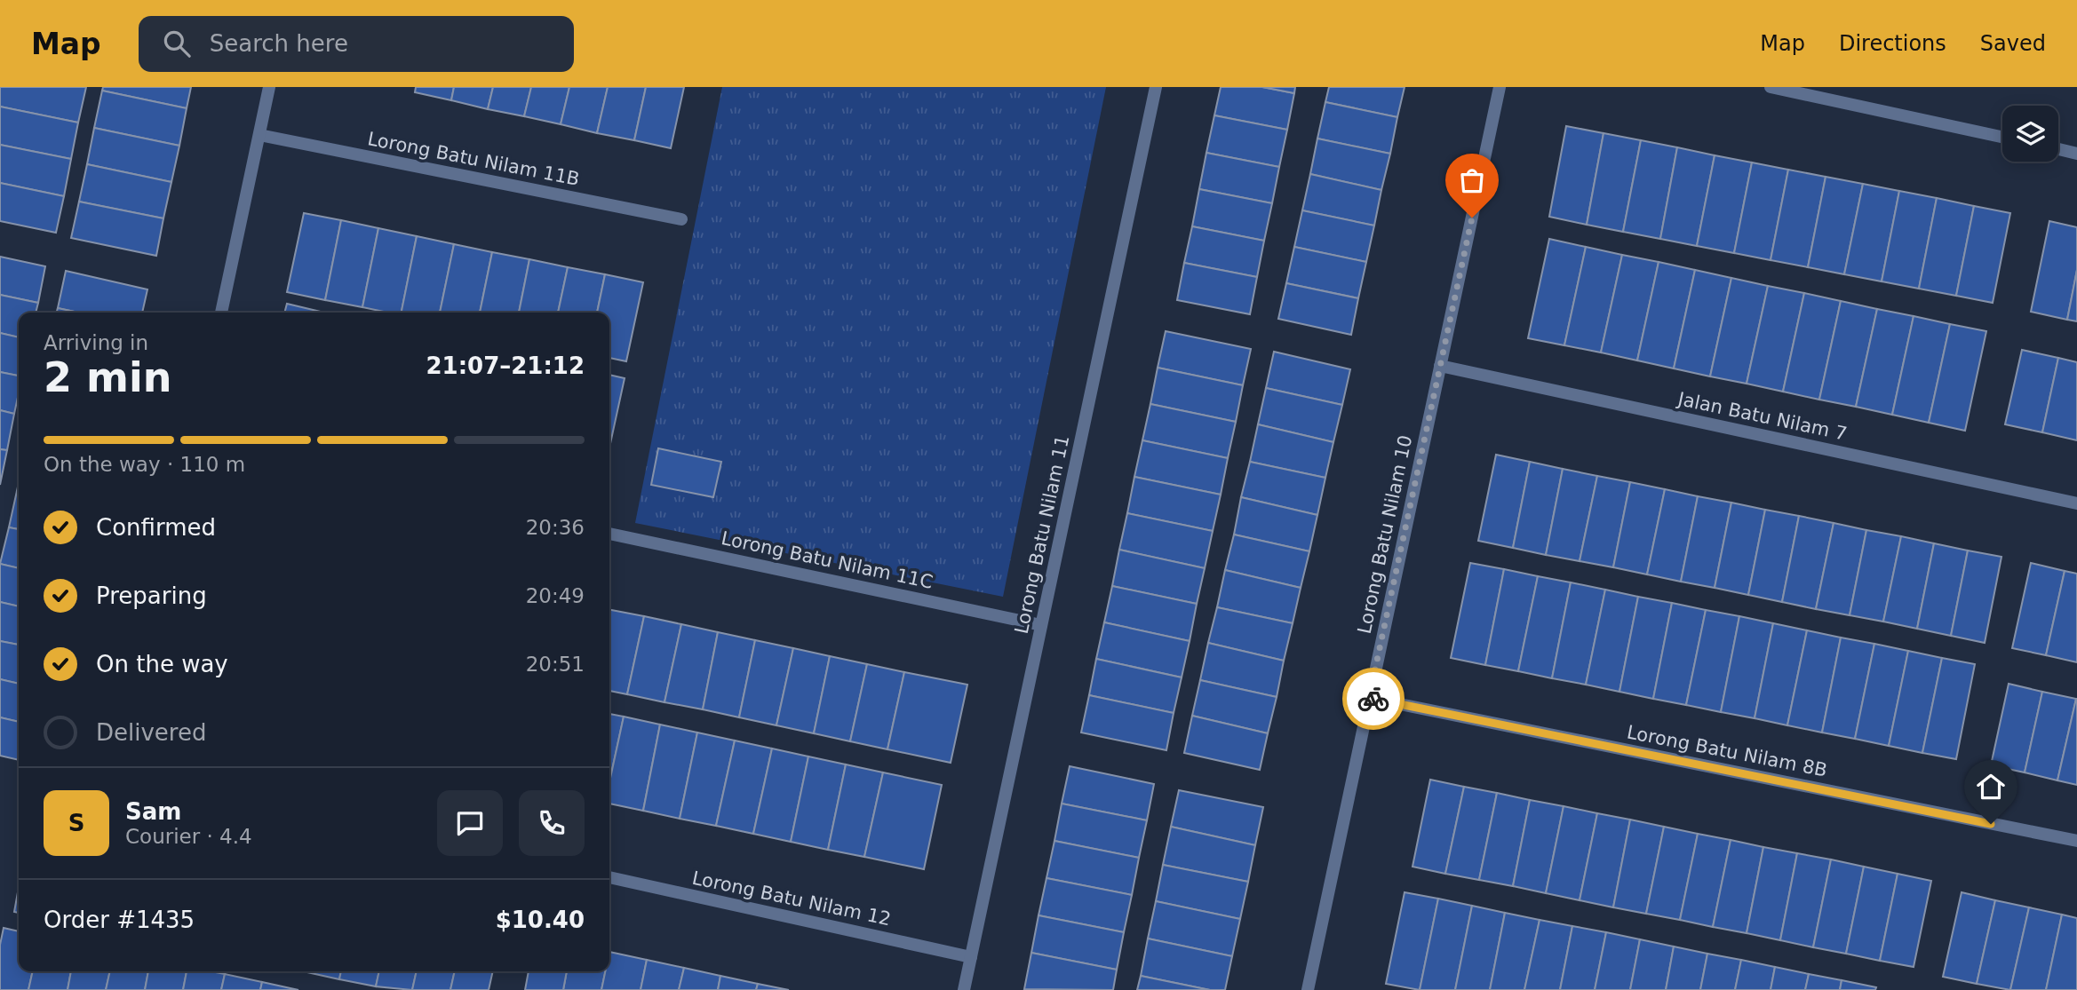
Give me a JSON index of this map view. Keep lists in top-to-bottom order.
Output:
{
  "streets": {
    "street": [
      "Lorong Batu Nilam 11B",
      "Jalan Batu Nilam 7",
      "Lorong Batu Nilam 11",
      "Lorong Batu Nilam 10",
      "Lorong Batu Nilam 11C",
      "Lorong Batu Nilam 8B",
      "Lorong Batu Nilam 12"
    ]
  },
  "crossings": [
    ["Jalan Batu Nilam 7", "Lorong Batu Nilam 10"],
    ["Lorong Batu Nilam 11", "Lorong Batu Nilam 11C"],
    ["Lorong Batu Nilam 11", "Lorong Batu Nilam 12"],
    ["Lorong Batu Nilam 10", "Lorong Batu Nilam 8B"]
  ],
  "page": {
    "header": "Map",
    "search": "Search here",
    "nav": ["Map", "Directions", "Saved"],
    "heading": ["2 min", "Arriving in", "21:07–21:12"],
    "panel": [
      "Sam",
      "Courier · 4.4",
      "Order #1435",
      "$10.40"
    ],
    "bar": "On the way · 110 m",
    "list": [
      ["Confirmed", "20:36"],
      ["Preparing", "20:49"],
      ["On the way", "20:51"],
      "Delivered"
    ],
    "round": "S"
  }
}
